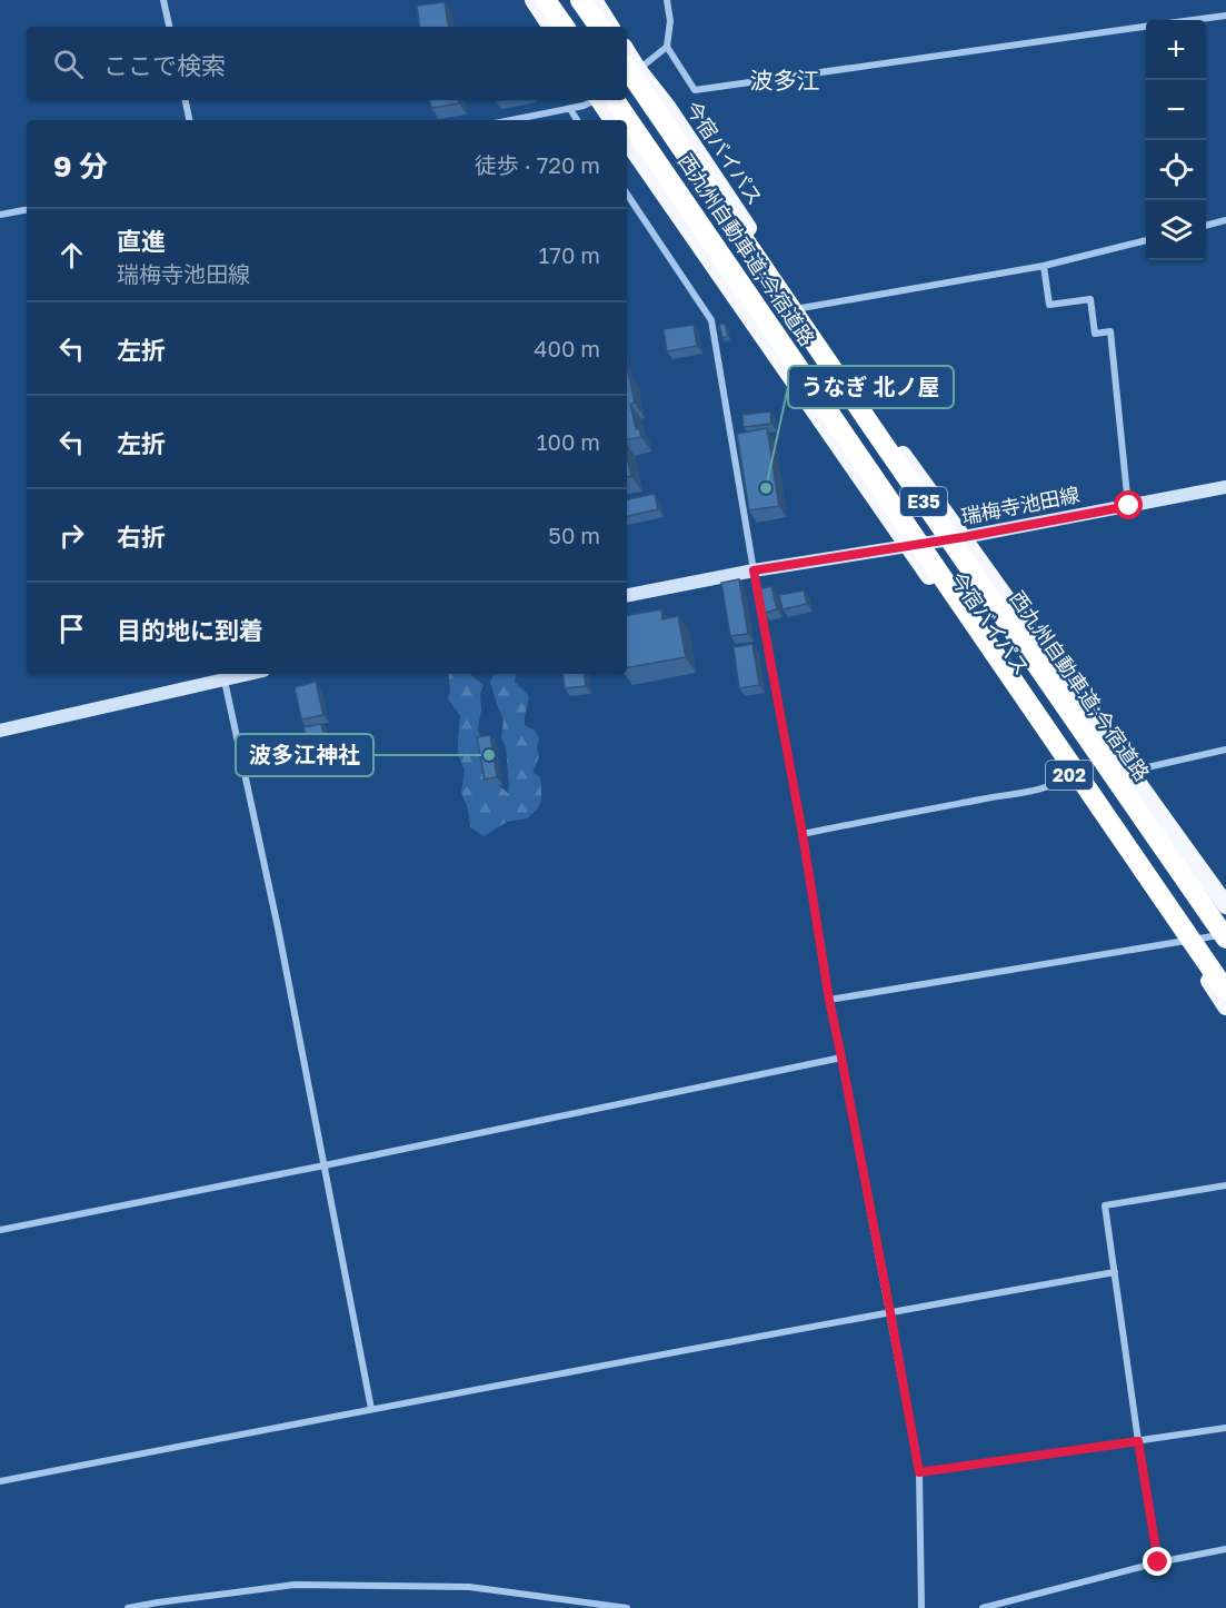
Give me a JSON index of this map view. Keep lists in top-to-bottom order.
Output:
{
  "streets": {
    "highway": [
      "今宿バイパス",
      "西九州自動車道;今宿道路",
      "E35",
      "202"
    ],
    "main road": ["瑞梅寺池田線"]
  },
  "crossings": [
    ["今宿バイパス", "西九州自動車道;今宿道路"],
    ["今宿バイパス", "瑞梅寺池田線"]
  ],
  "districts": ["波多江"],
  "places": ["うなぎ 北ノ屋", "波多江神社"],
  "page": {
    "map_buttons": ["+", "−"],
    "search": "ここで検索",
    "heading": ["9 分", "徒歩 · 720 m"],
    "list": [
      ["直進", "瑞梅寺池田線", "170 m"],
      ["左折", "400 m"],
      ["左折", "100 m"],
      ["右折", "50 m"],
      "目的地に到着"
    ]
  }
}
